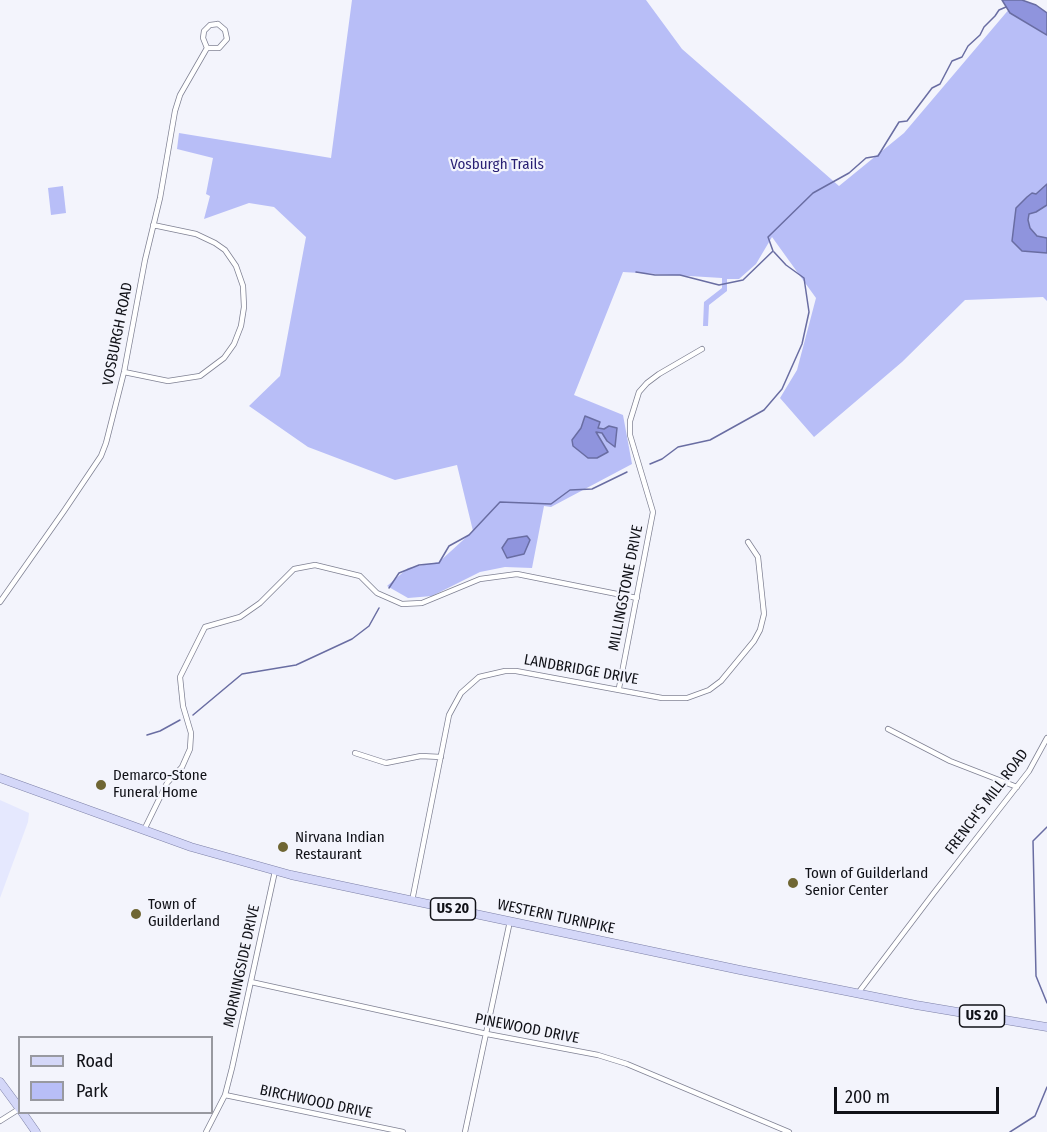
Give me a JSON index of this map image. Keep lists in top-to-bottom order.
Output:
{
  "streets": {
    "main road": ["US 20", "WESTERN TURNPIKE"],
    "street": [
      "VOSBURGH ROAD",
      "MILLINGSTONE DRIVE",
      "LANDBRIDGE DRIVE",
      "FRENCH'S MILL ROAD",
      "MORNINGSIDE DRIVE",
      "PINEWOOD DRIVE",
      "BIRCHWOOD DRIVE"
    ]
  },
  "crossings": [
    ["MILLINGSTONE DRIVE", "LANDBRIDGE DRIVE"],
    ["LANDBRIDGE DRIVE", "WESTERN TURNPIKE"],
    ["FRENCH'S MILL ROAD", "WESTERN TURNPIKE"],
    ["WESTERN TURNPIKE", "MORNINGSIDE DRIVE"],
    ["MORNINGSIDE DRIVE", "PINEWOOD DRIVE"],
    ["MORNINGSIDE DRIVE", "BIRCHWOOD DRIVE"]
  ],
  "parks": ["Vosburgh Trails"],
  "places": [
    "Demarco-Stone Funeral Home",
    "Nirvana Indian Restaurant",
    "Town of Guilderland Senior Center",
    "Town of Guilderland"
  ],
  "legend": ["Road", "Park"],
  "scale_bar": "200 m"
}
